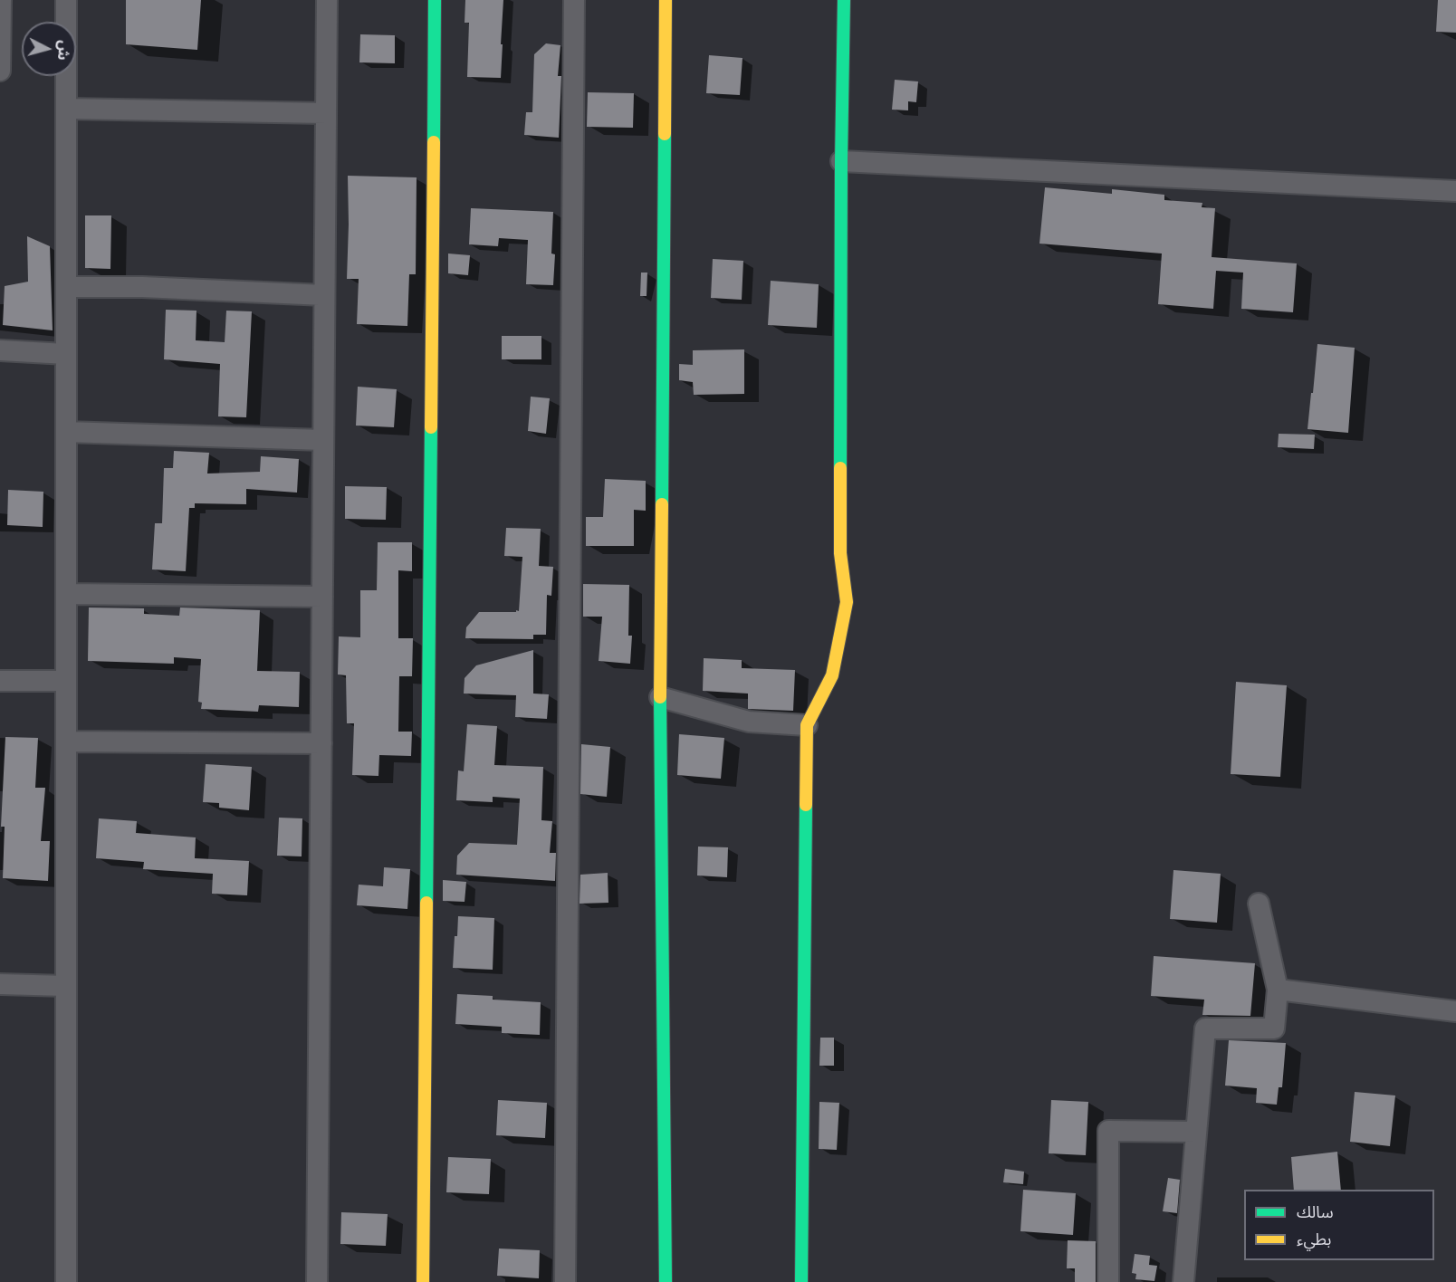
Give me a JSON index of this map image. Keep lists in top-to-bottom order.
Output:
{
  "legend": ["سالك", "بطيء"],
  "north": "right"
}
